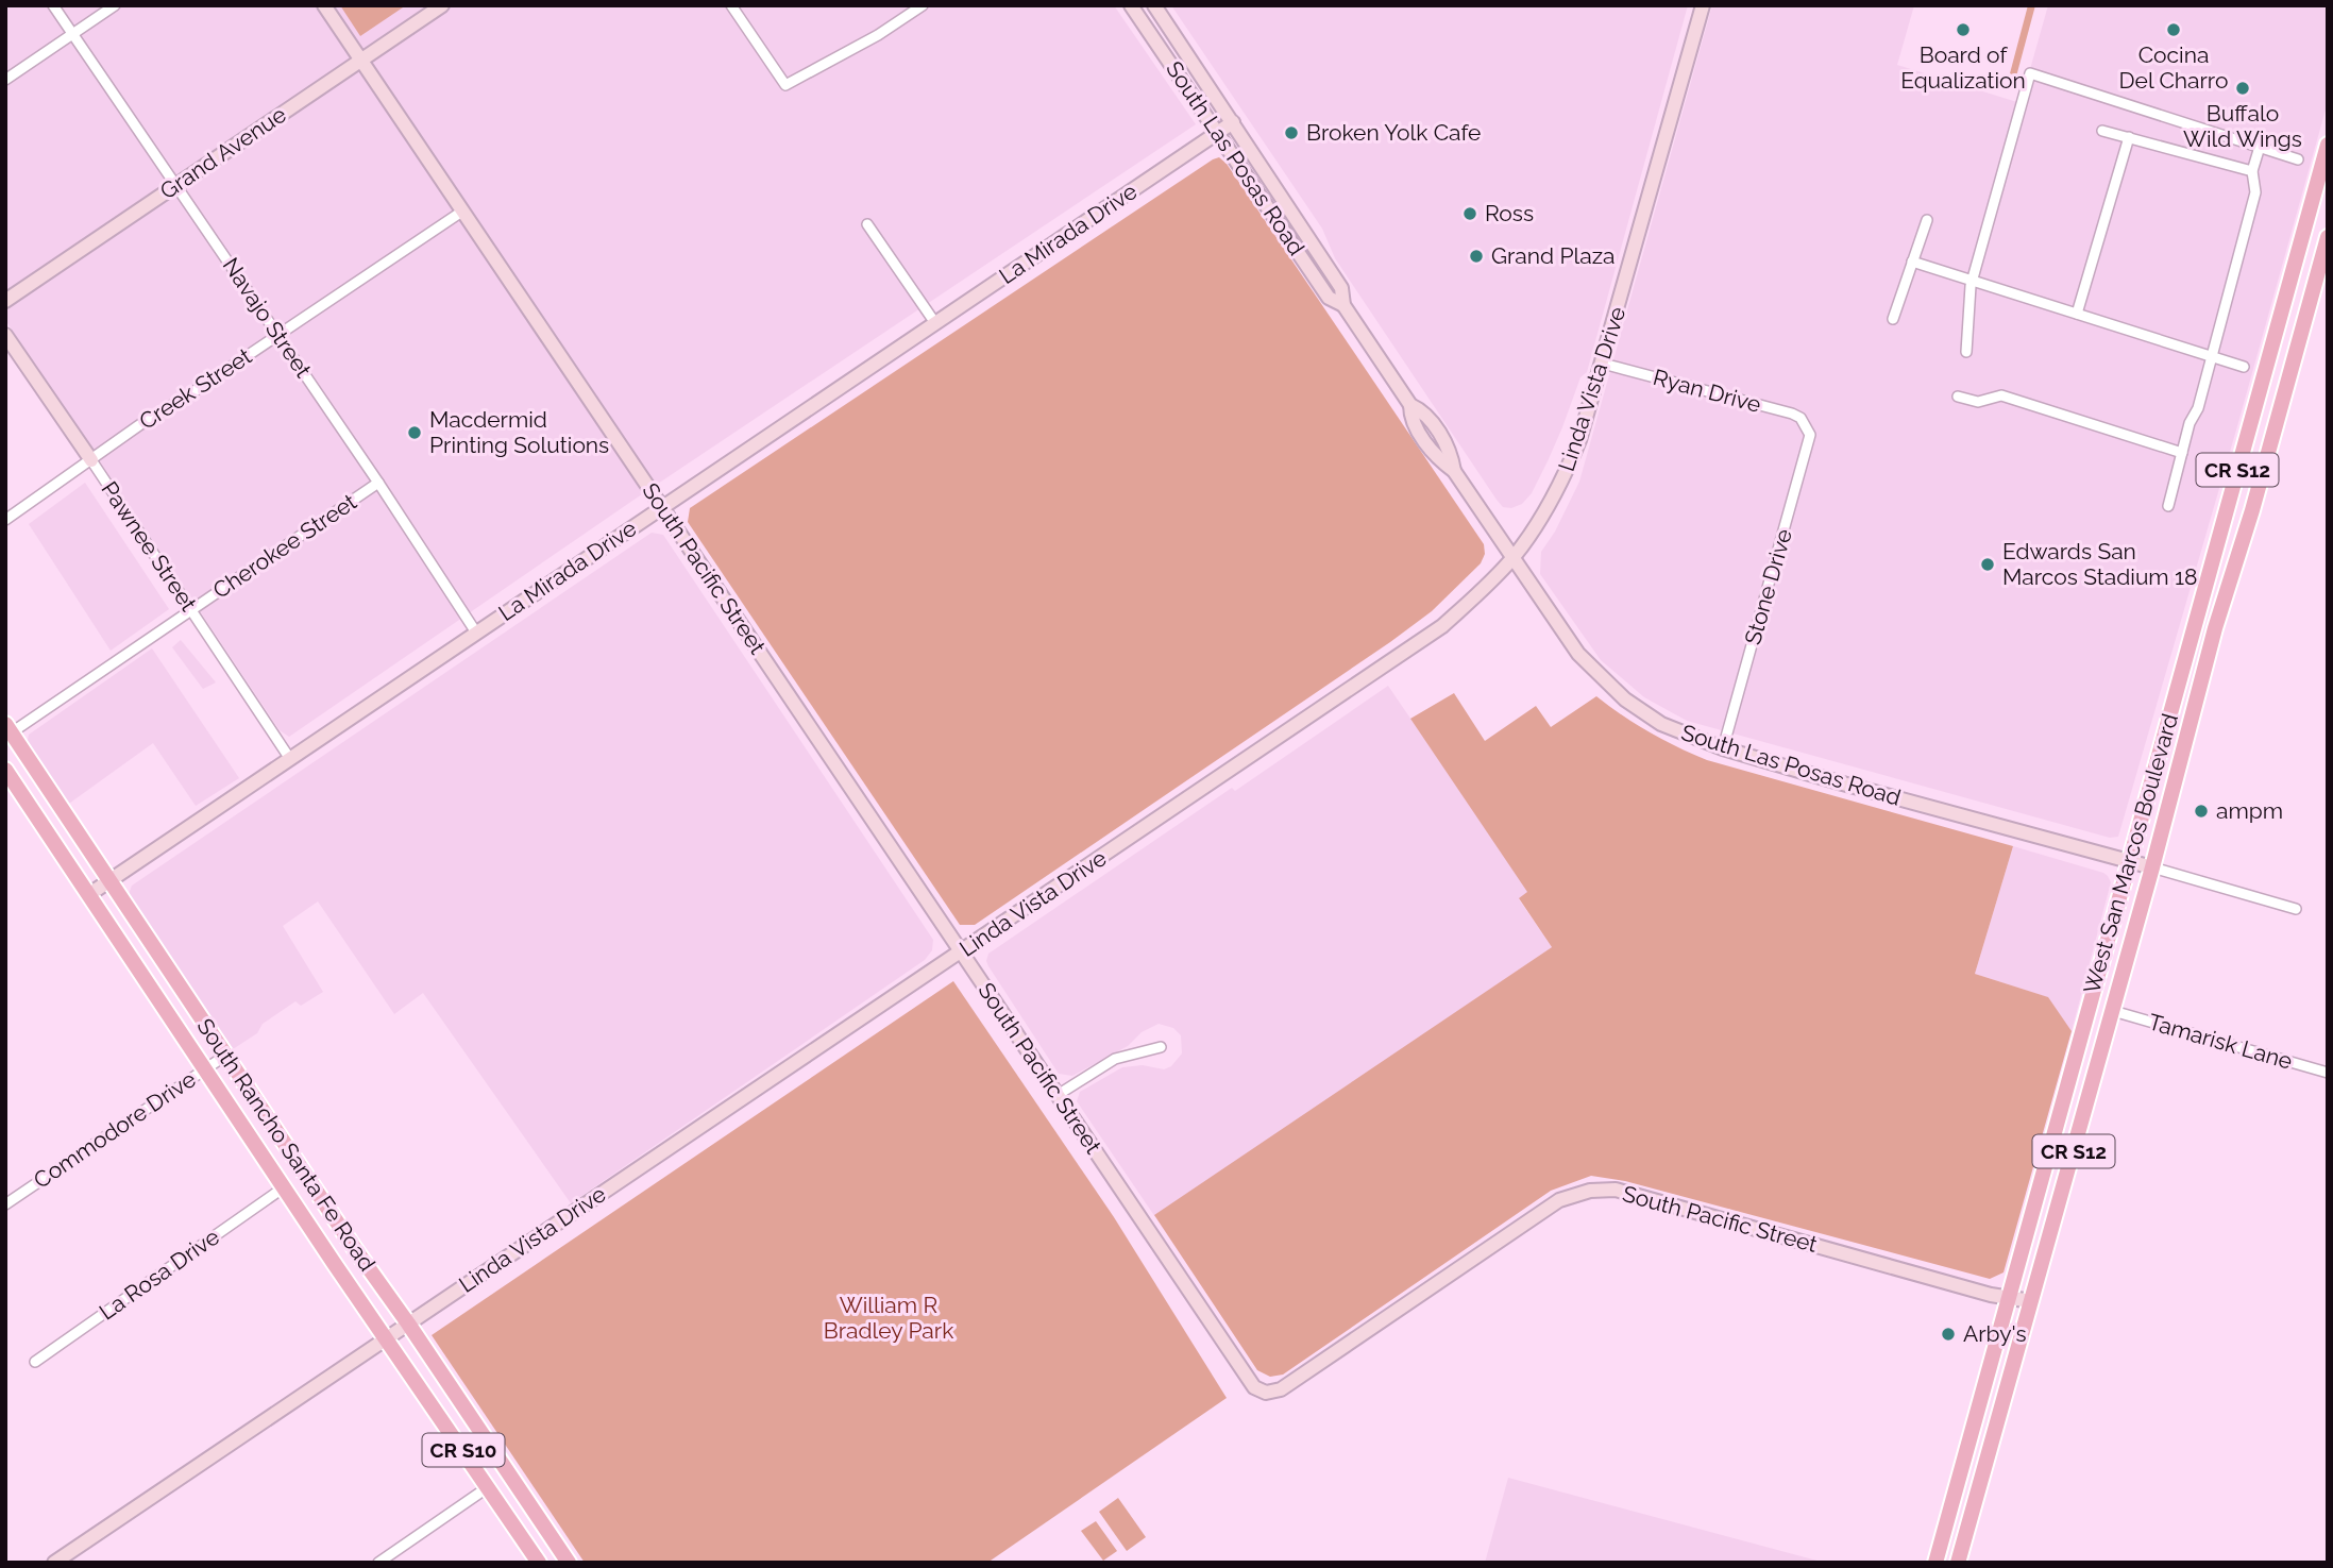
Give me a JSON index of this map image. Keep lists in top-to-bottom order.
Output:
{
  "streets": {
    "main road": [
      "Grand Avenue",
      "South Las Posas Road",
      "La Mirada Drive",
      "Linda Vista Drive",
      "CR S12",
      "Pawnee Street",
      "South Pacific Street",
      "West San Marcos Boulevard",
      "South Rancho Santa Fe Road",
      "CR S10"
    ],
    "street": [
      "Navajo Street",
      "Creek Street",
      "Ryan Drive",
      "Cherokee Street",
      "Stone Drive",
      "Tamarisk Lane",
      "Commodore Drive",
      "La Rosa Drive"
    ]
  },
  "crossings": [
    ["Grand Avenue", "Navajo Street"],
    ["Grand Avenue", "South Pacific Street"],
    ["South Las Posas Road", "La Mirada Drive"],
    ["South Las Posas Road", "Linda Vista Drive"],
    ["South Las Posas Road", "Stone Drive"],
    ["South Las Posas Road", "West San Marcos Boulevard"],
    ["La Mirada Drive", "Navajo Street"],
    ["La Mirada Drive", "Pawnee Street"],
    ["La Mirada Drive", "South Pacific Street"],
    ["La Mirada Drive", "South Rancho Santa Fe Road"],
    ["Navajo Street", "Creek Street"],
    ["Navajo Street", "Cherokee Street"],
    ["Creek Street", "Pawnee Street"],
    ["Creek Street", "South Pacific Street"],
    ["Linda Vista Drive", "Ryan Drive"],
    ["Linda Vista Drive", "South Pacific Street"],
    ["Linda Vista Drive", "South Rancho Santa Fe Road"],
    ["Ryan Drive", "Stone Drive"],
    ["Pawnee Street", "Cherokee Street"],
    ["Cherokee Street", "South Rancho Santa Fe Road"],
    ["South Pacific Street", "West San Marcos Boulevard"],
    ["West San Marcos Boulevard", "Tamarisk Lane"],
    ["Commodore Drive", "South Rancho Santa Fe Road"],
    ["South Rancho Santa Fe Road", "La Rosa Drive"]
  ],
  "parks": ["William R Bradley Park"],
  "places": [
    "Board of Equalization",
    "Cocina Del Charro",
    "Buffalo Wild Wings",
    "Broken Yolk Cafe",
    "Ross",
    "Grand Plaza",
    "Macdermid Printing Solutions",
    "Edwards San Marcos Stadium 18",
    "ampm",
    "Arby's"
  ]
}
